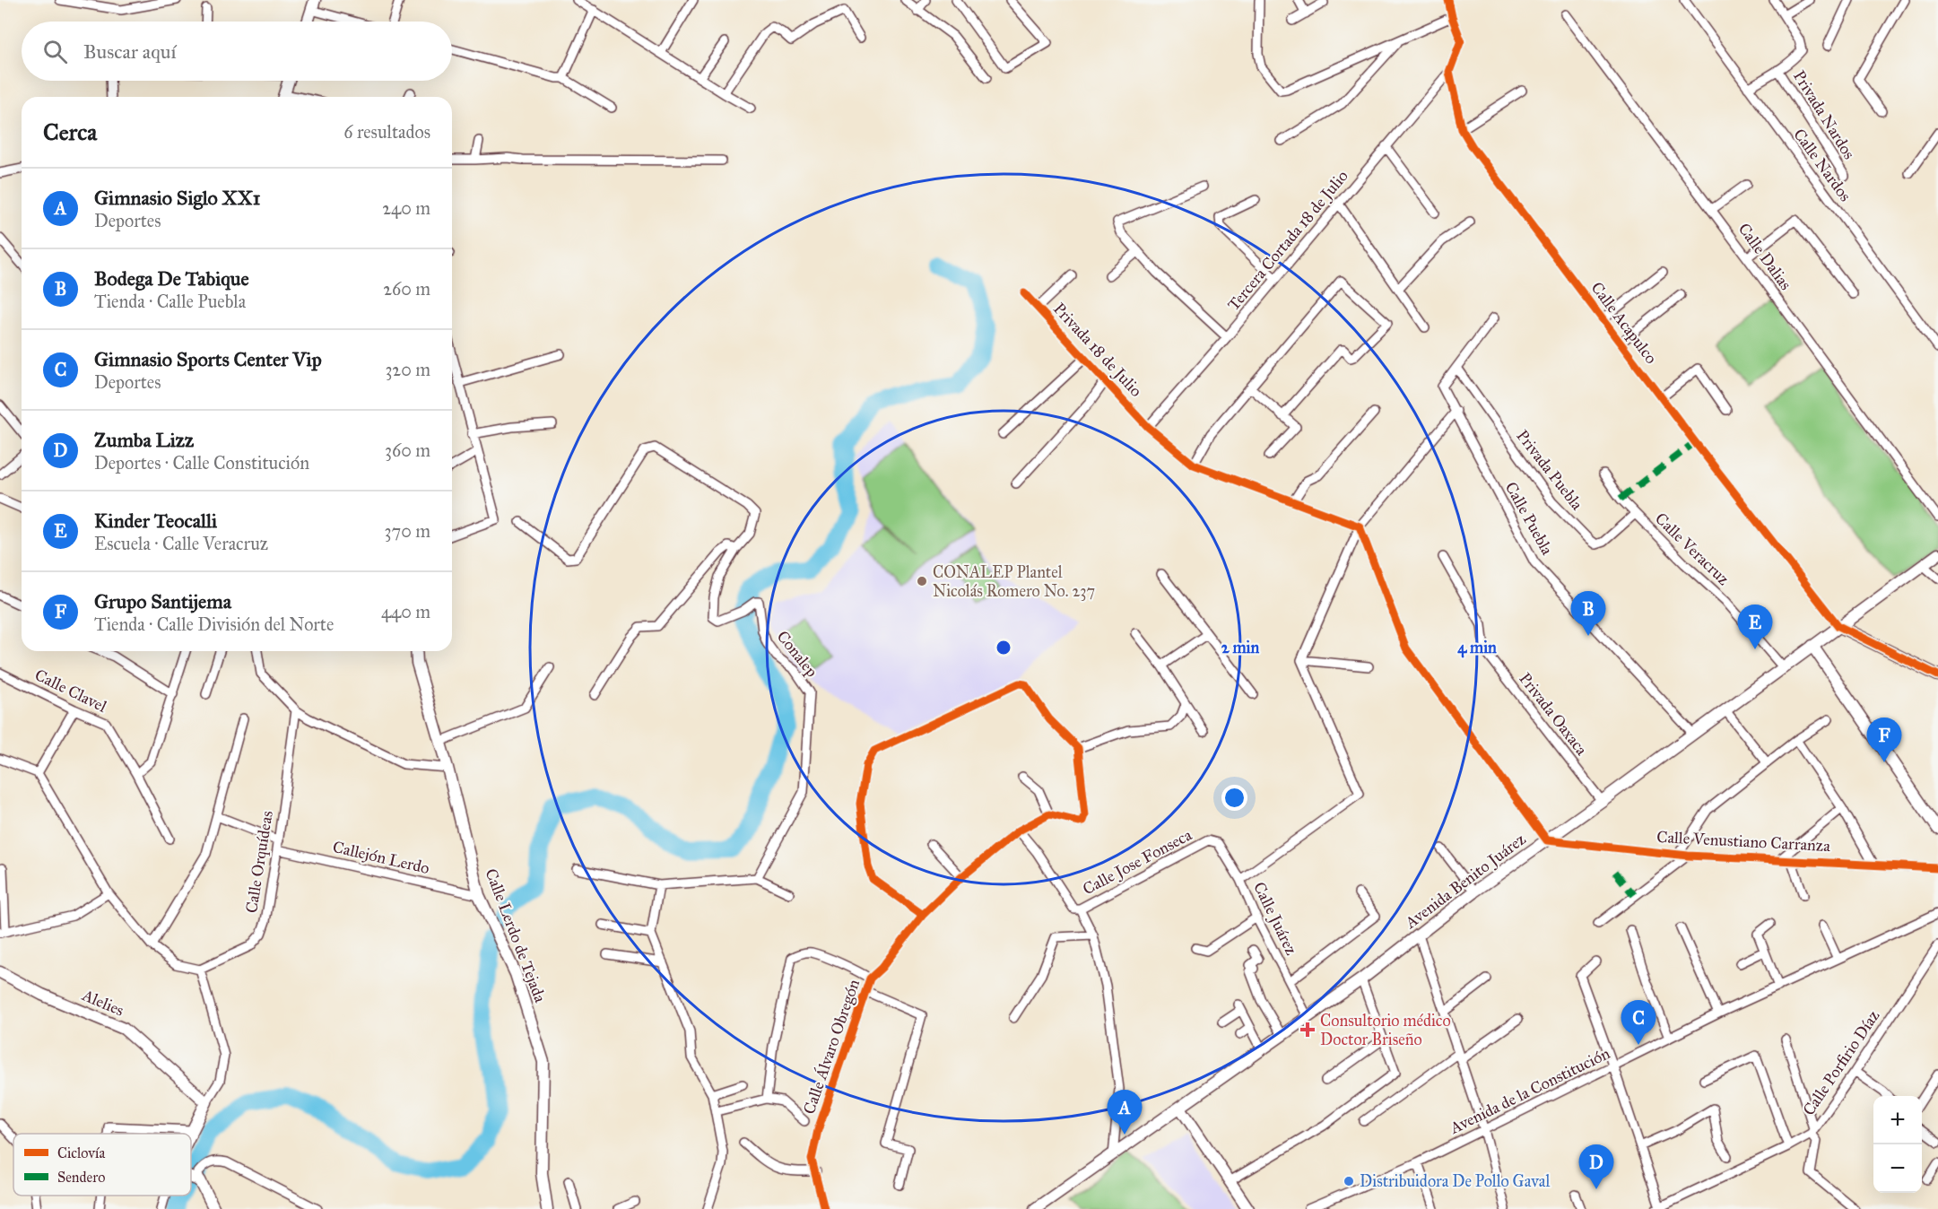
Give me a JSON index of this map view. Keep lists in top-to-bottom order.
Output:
{
  "streets": {
    "main road": ["Avenida Benito Juárez", "Calle Lerdo de Tejada", "Alelies"],
    "street": [
      "Privada Nardos",
      "Calle Nardos",
      "Tercera Cortada 18 de Julio",
      "Calle Dalias",
      "Calle Acapulco",
      "Privada 18 de Julio",
      "Privada Puebla",
      "Calle Puebla",
      "Calle Veracruz",
      "Conalep",
      "Calle Clavel",
      "Privada Oaxaca",
      "Calle Venustiano Carranza",
      "Callejón Lerdo",
      "Calle Orquídeas",
      "Calle Jose Fonseca",
      "Calle Juárez",
      "Calle Álvaro Obregón",
      "Calle Porfirio Díaz",
      "Avenida de la Constitución"
    ]
  },
  "crossings": [
    ["Privada Nardos", "Calle Nardos"],
    ["Tercera Cortada 18 de Julio", "Calle Acapulco"],
    ["Tercera Cortada 18 de Julio", "Privada 18 de Julio"],
    ["Calle Acapulco", "Avenida Benito Juárez"],
    ["Privada Puebla", "Calle Puebla"],
    ["Privada Puebla", "Calle Veracruz"],
    ["Calle Puebla", "Avenida Benito Juárez"],
    ["Calle Veracruz", "Avenida Benito Juárez"],
    ["Privada Oaxaca", "Avenida Benito Juárez"],
    ["Calle Venustiano Carranza", "Avenida Benito Juárez"],
    ["Callejón Lerdo", "Calle Orquídeas"],
    ["Callejón Lerdo", "Calle Lerdo de Tejada"],
    ["Calle Jose Fonseca", "Calle Juárez"],
    ["Avenida Benito Juárez", "Calle Juárez"]
  ],
  "places": {
    "other": ["CONALEP Plantel Nicolás Romero No. 237", "Distribuidora De Pollo Gaval"],
    "health": ["Consultorio médico Doctor Briseño"]
  },
  "legend": ["Ciclovía", "Sendero"],
  "page": {
    "search": "Buscar aquí",
    "heading": ["Cerca", "6 resultados"],
    "list": [
      {
        "mark": "A",
        "name": "Gimnasio Siglo XX1",
        "note": "Deportes",
        "value": "240 m"
      },
      {
        "mark": "B",
        "name": "Bodega De Tabique",
        "note": "Tienda · Calle Puebla",
        "value": "260 m"
      },
      {
        "mark": "C",
        "name": "Gimnasio Sports Center Vip",
        "note": "Deportes",
        "value": "320 m"
      },
      {
        "mark": "D",
        "name": "Zumba Lizz",
        "note": "Deportes · Calle Constitución",
        "value": "360 m"
      },
      {
        "mark": "E",
        "name": "Kinder Teocalli",
        "note": "Escuela · Calle Veracruz",
        "value": "370 m"
      },
      {
        "mark": "F",
        "name": "Grupo Santijema",
        "note": "Tienda · Calle División del Norte",
        "value": "440 m"
      }
    ],
    "pins": [
      "B",
      "E",
      "F",
      "C",
      "A",
      "D"
    ],
    "map_buttons": ["+", "−"]
  },
  "rings": ["2 min", "4 min"]
}
